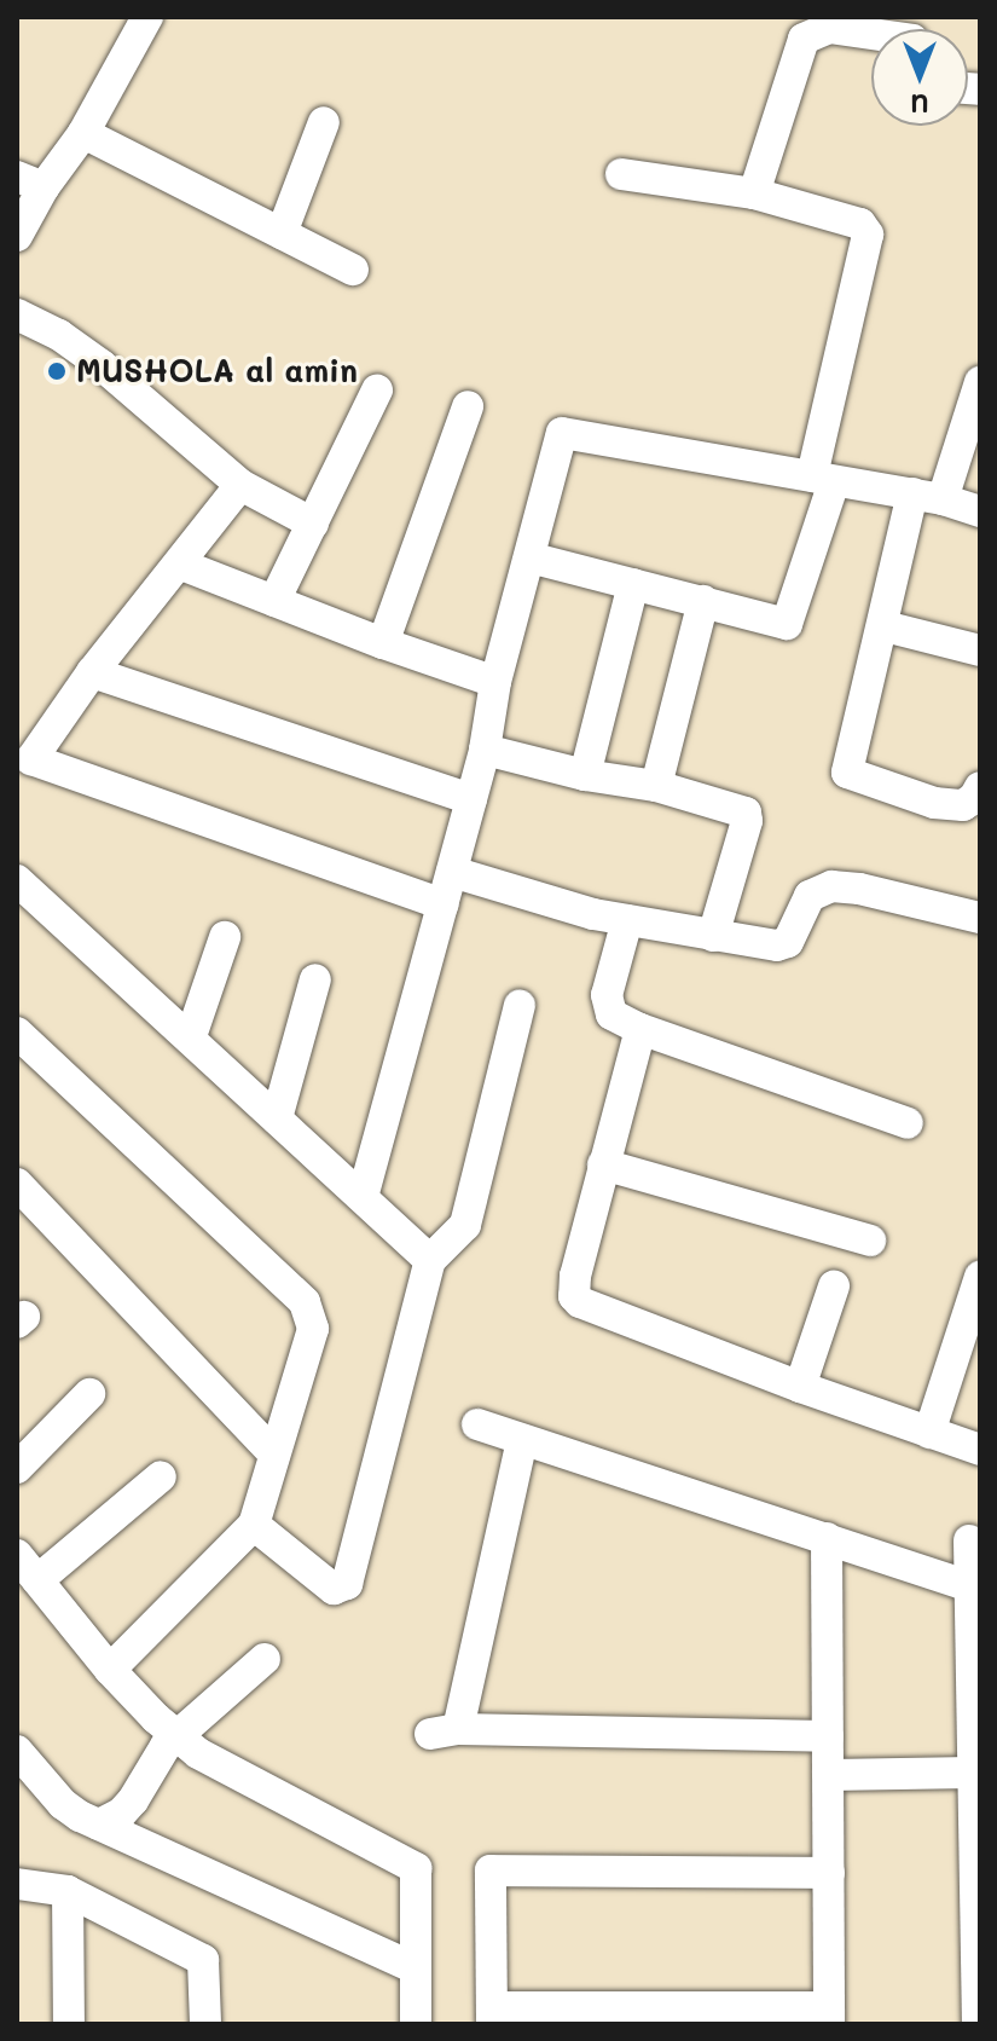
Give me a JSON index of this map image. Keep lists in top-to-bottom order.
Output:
{
  "places": ["MUSHOLA al amin"],
  "north": "bottom"
}
